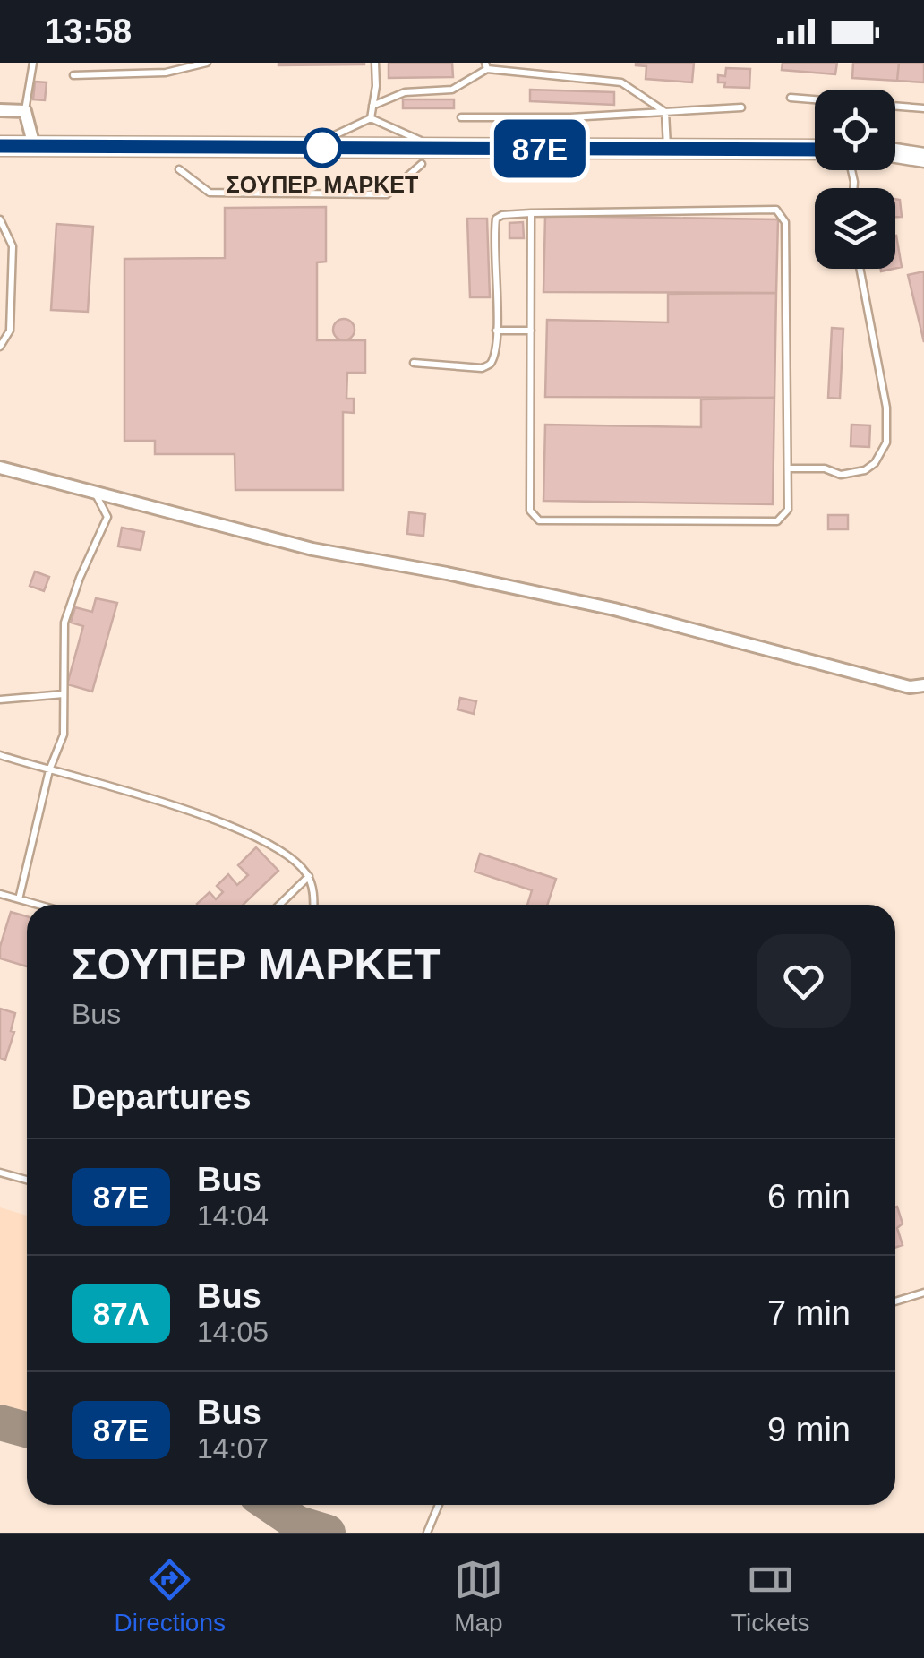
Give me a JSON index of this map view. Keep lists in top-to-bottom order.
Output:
{
  "places": ["ΣΟΥΠΕΡ ΜΑΡΚΕΤ"],
  "lines": ["bus line 87Ε"],
  "page": {
    "status": "13:58",
    "on_map": "87Ε",
    "heading": [
      ["ΣΟΥΠΕΡ ΜΑΡΚΕΤ", "Bus"],
      "Departures"
    ],
    "list": [
      {
        "mark": "87Ε",
        "name": "Bus",
        "note": "14:04",
        "value": "6 min"
      },
      {
        "mark": "87Λ",
        "name": "Bus",
        "note": "14:05",
        "value": "7 min"
      },
      {
        "mark": "87Ε",
        "name": "Bus",
        "note": "14:07",
        "value": "9 min"
      }
    ],
    "tabs": ["Directions", "Map", "Tickets"]
  }
}
